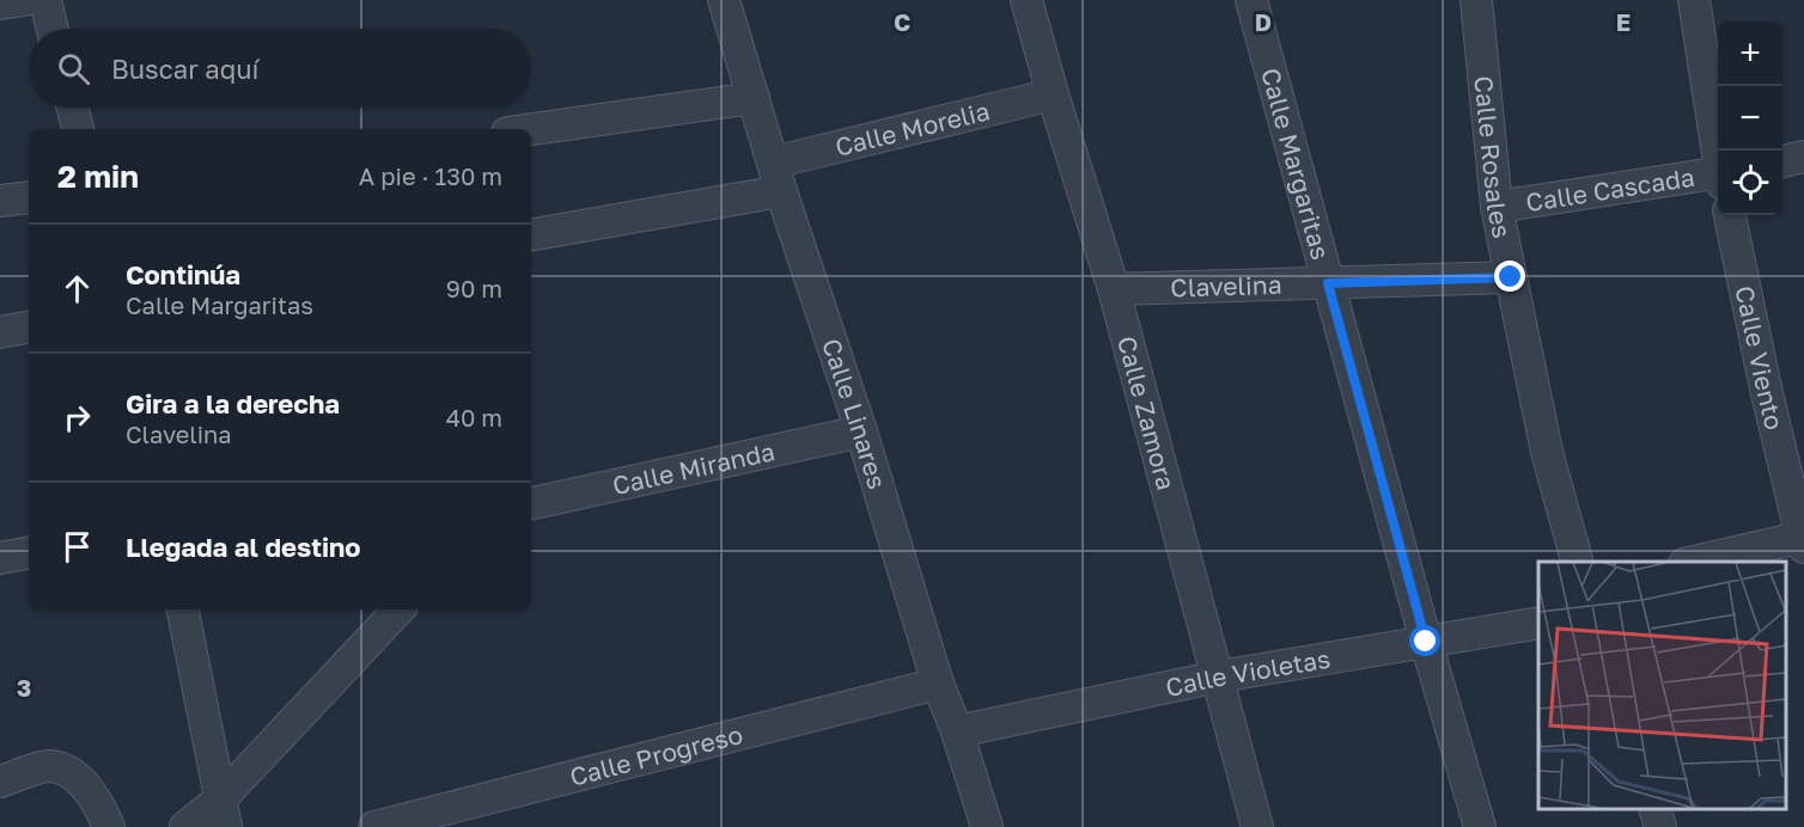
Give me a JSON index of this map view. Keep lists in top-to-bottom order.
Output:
{
  "streets": {
    "street": [
      "Calle Morelia",
      "Calle Rosales",
      "Calle Margaritas",
      "Calle Cascada",
      "Clavelina",
      "Calle Viento",
      "Calle Zamora",
      "Calle Linares",
      "Calle Miranda",
      "Calle Violetas",
      "Calle Progreso"
    ]
  },
  "crossings": [
    ["Calle Morelia", "Calle Zamora"],
    ["Calle Morelia", "Calle Linares"],
    ["Calle Rosales", "Calle Cascada"],
    ["Calle Rosales", "Clavelina"],
    ["Calle Margaritas", "Clavelina"],
    ["Calle Margaritas", "Calle Violetas"],
    ["Clavelina", "Calle Zamora"],
    ["Calle Zamora", "Calle Violetas"],
    ["Calle Linares", "Calle Miranda"],
    ["Calle Linares", "Calle Violetas"],
    ["Calle Linares", "Calle Progreso"]
  ],
  "page": {
    "map_buttons": ["+", "−"],
    "search": "Buscar aquí",
    "heading": ["2 min", "A pie · 130 m"],
    "list": [
      ["Continúa", "Calle Margaritas", "90 m"],
      ["Gira a la derecha", "Clavelina", "40 m"],
      "Llegada al destino"
    ]
  },
  "grid": {
    "columns": ["C", "D", "E"],
    "rows": ["3"]
  }
}
